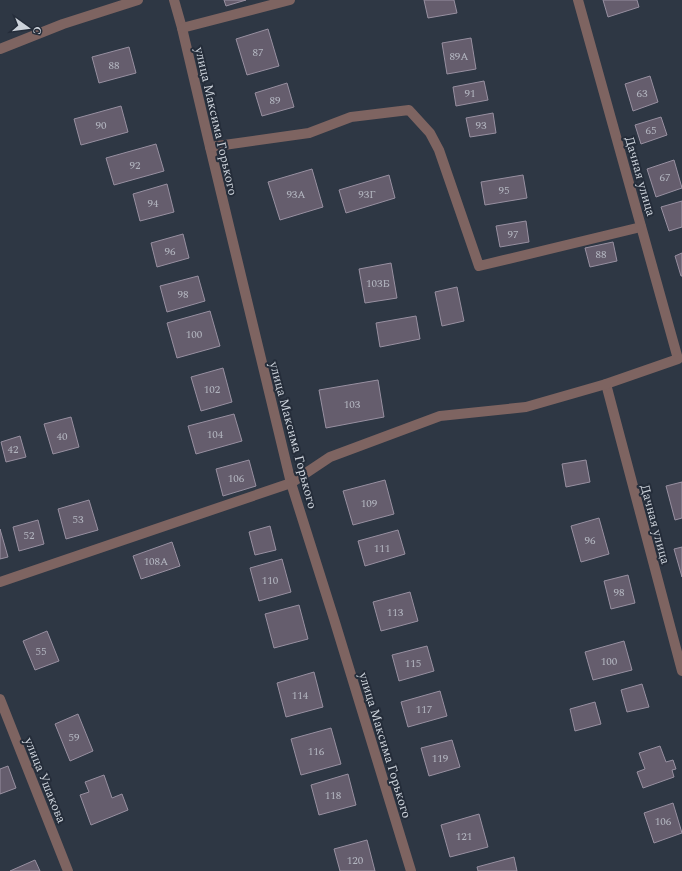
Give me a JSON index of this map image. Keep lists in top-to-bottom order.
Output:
{
  "streets": {
    "street": ["улица Максима Горького", "Дачная улица", "улица Ушакова"]
  },
  "house_numbers": [
    "87",
    "89А",
    "88",
    "91",
    "63",
    "89",
    "90",
    "93",
    "65",
    "92",
    "67",
    "95",
    "93А",
    "93Г",
    "94",
    "97",
    "96",
    "88",
    "103Б",
    "98",
    "100",
    "102",
    "103",
    "104",
    "40",
    "42",
    "106",
    "109",
    "53",
    "52",
    "96",
    "111",
    "108А",
    "110",
    "98",
    "113",
    "55",
    "100",
    "115",
    "114",
    "117",
    "59",
    "116",
    "119",
    "118",
    "106",
    "121",
    "120"
  ],
  "north": "right"
}
